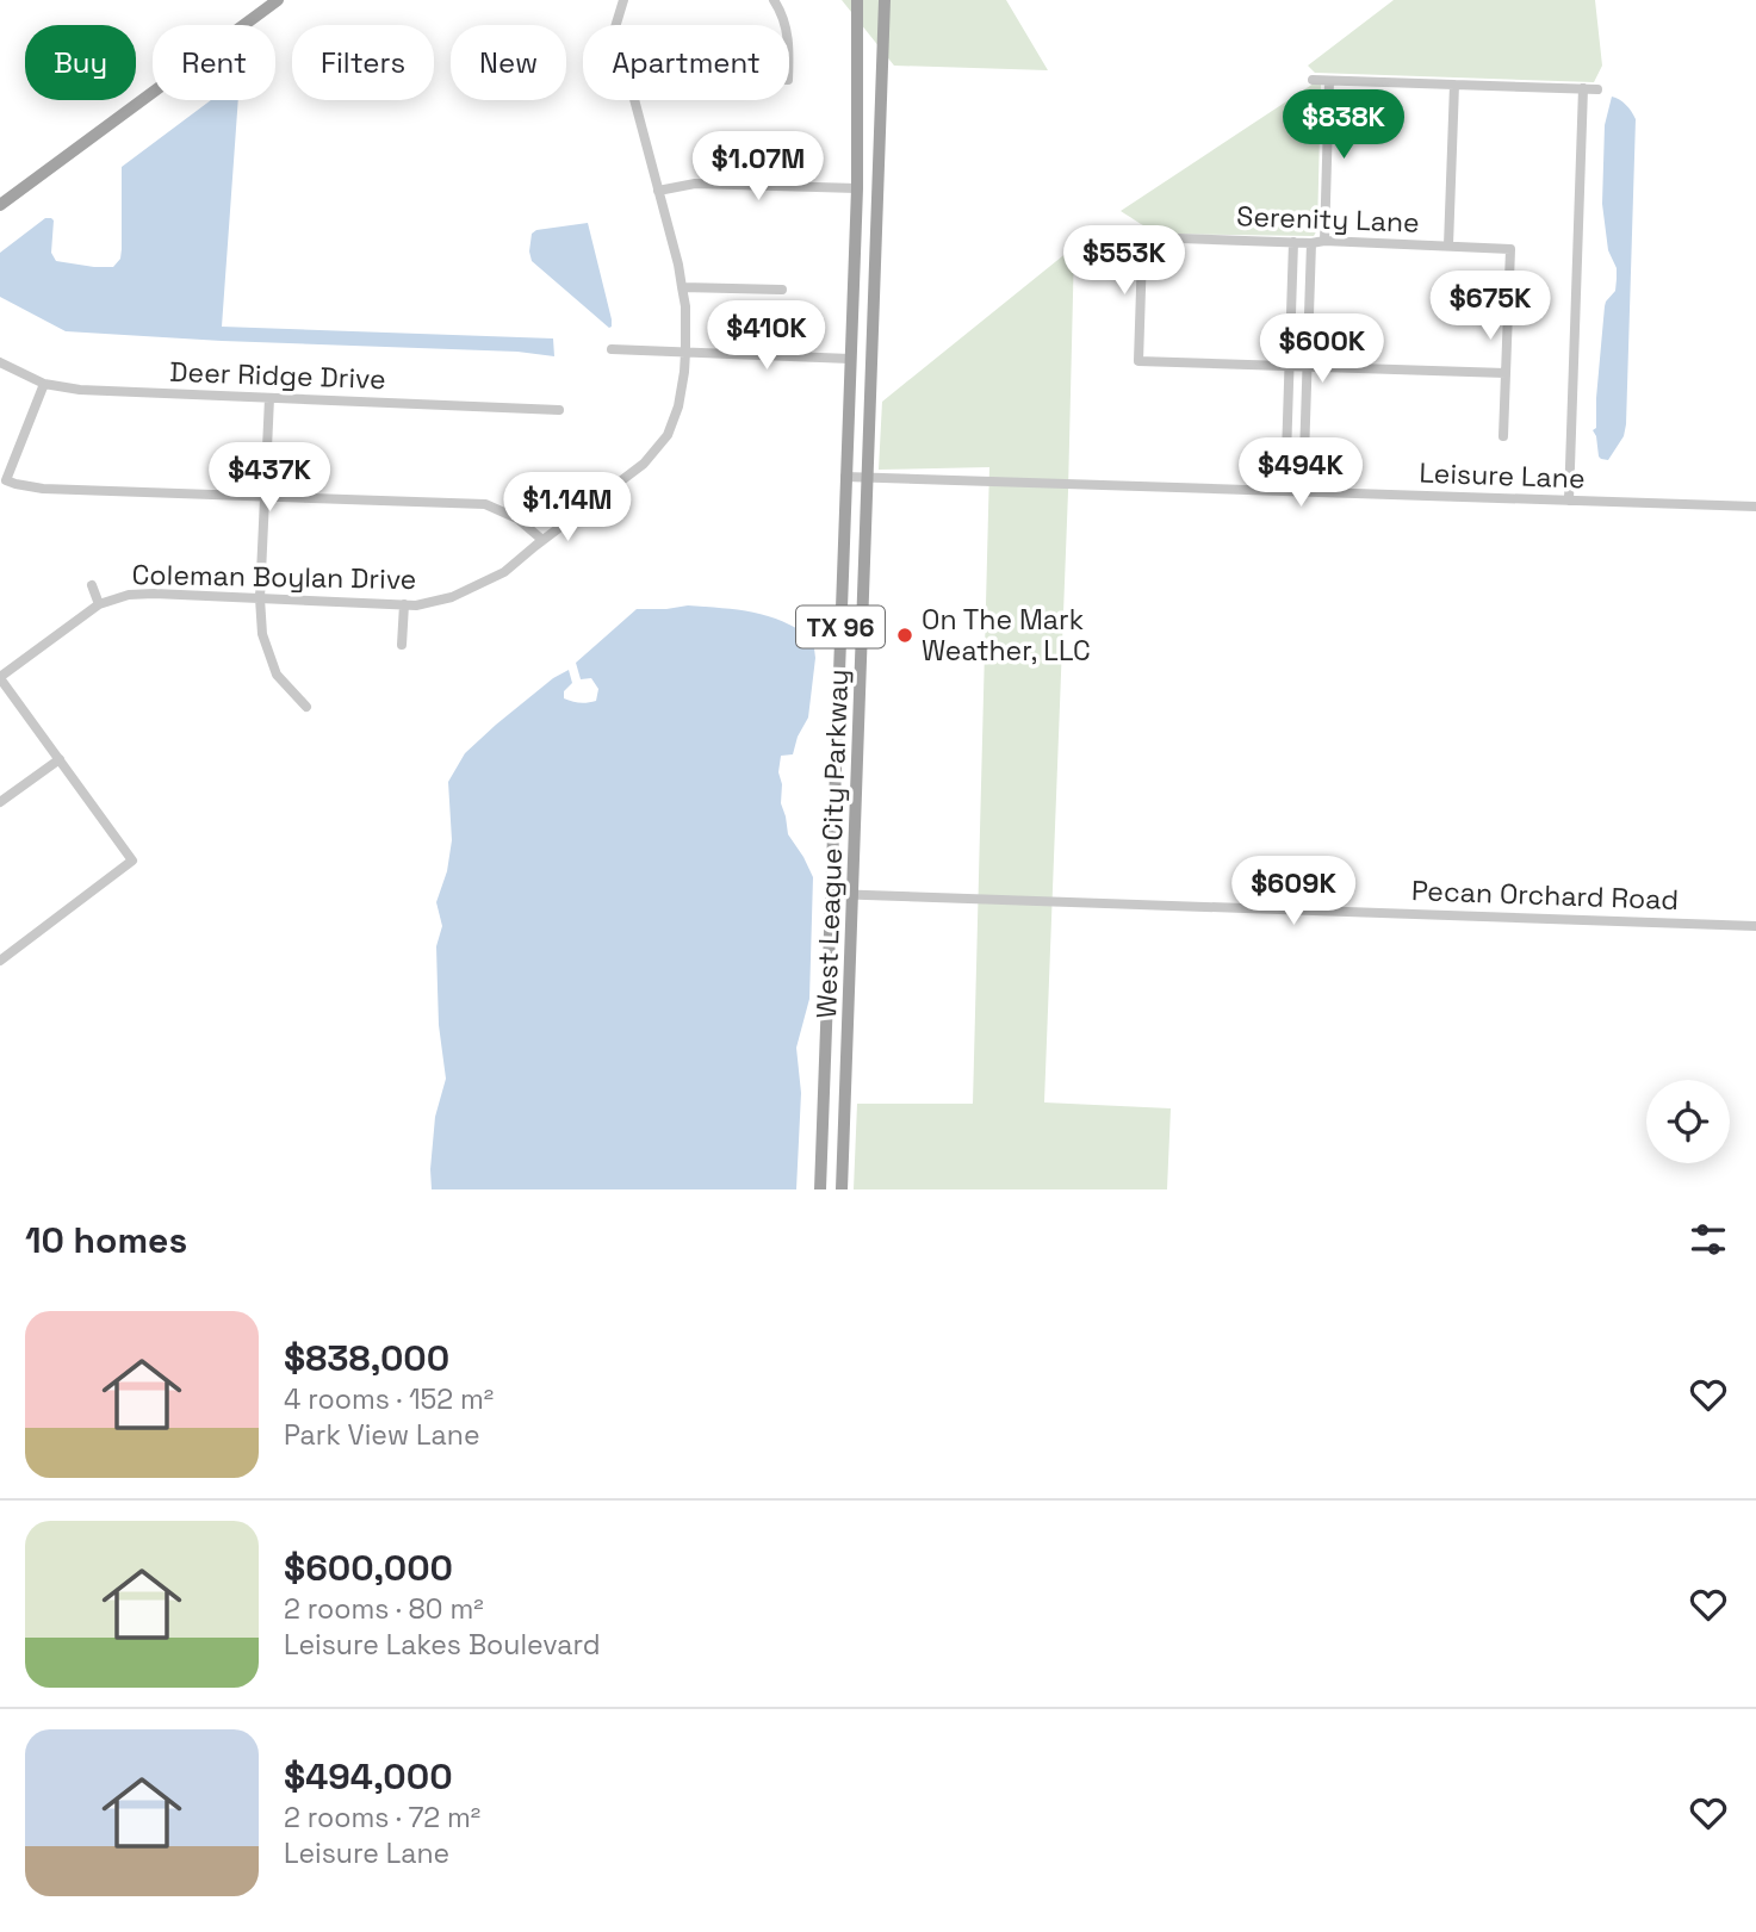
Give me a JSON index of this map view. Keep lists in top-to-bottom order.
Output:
{
  "streets": {
    "main road": ["TX 96", "West League City Parkway"],
    "street": [
      "Serenity Lane",
      "Deer Ridge Drive",
      "Leisure Lane",
      "Coleman Boylan Drive",
      "Pecan Orchard Road"
    ]
  },
  "crossings": [
    ["Leisure Lane", "West League City Parkway"],
    ["West League City Parkway", "Pecan Orchard Road"]
  ],
  "places": ["On The Mark Weather, LLC"],
  "page": {
    "chip": [
      "Buy",
      "Rent",
      "Filters",
      "New",
      "Apartment"
    ],
    "price": [
      "$838K",
      "$1.07M",
      "$553K",
      "$675K",
      "$410K",
      "$600K",
      "$494K",
      "$437K",
      "$1.14M",
      "$609K"
    ],
    "heading": "10 homes",
    "list": [
      {
        "name": "$838,000",
        "note": "4 rooms · 152 m² · Park View Lane"
      },
      {
        "name": "$600,000",
        "note": "2 rooms · 80 m² · Leisure Lakes Boulevard"
      },
      {
        "name": "$494,000",
        "note": "2 rooms · 72 m² · Leisure Lane"
      }
    ]
  }
}
